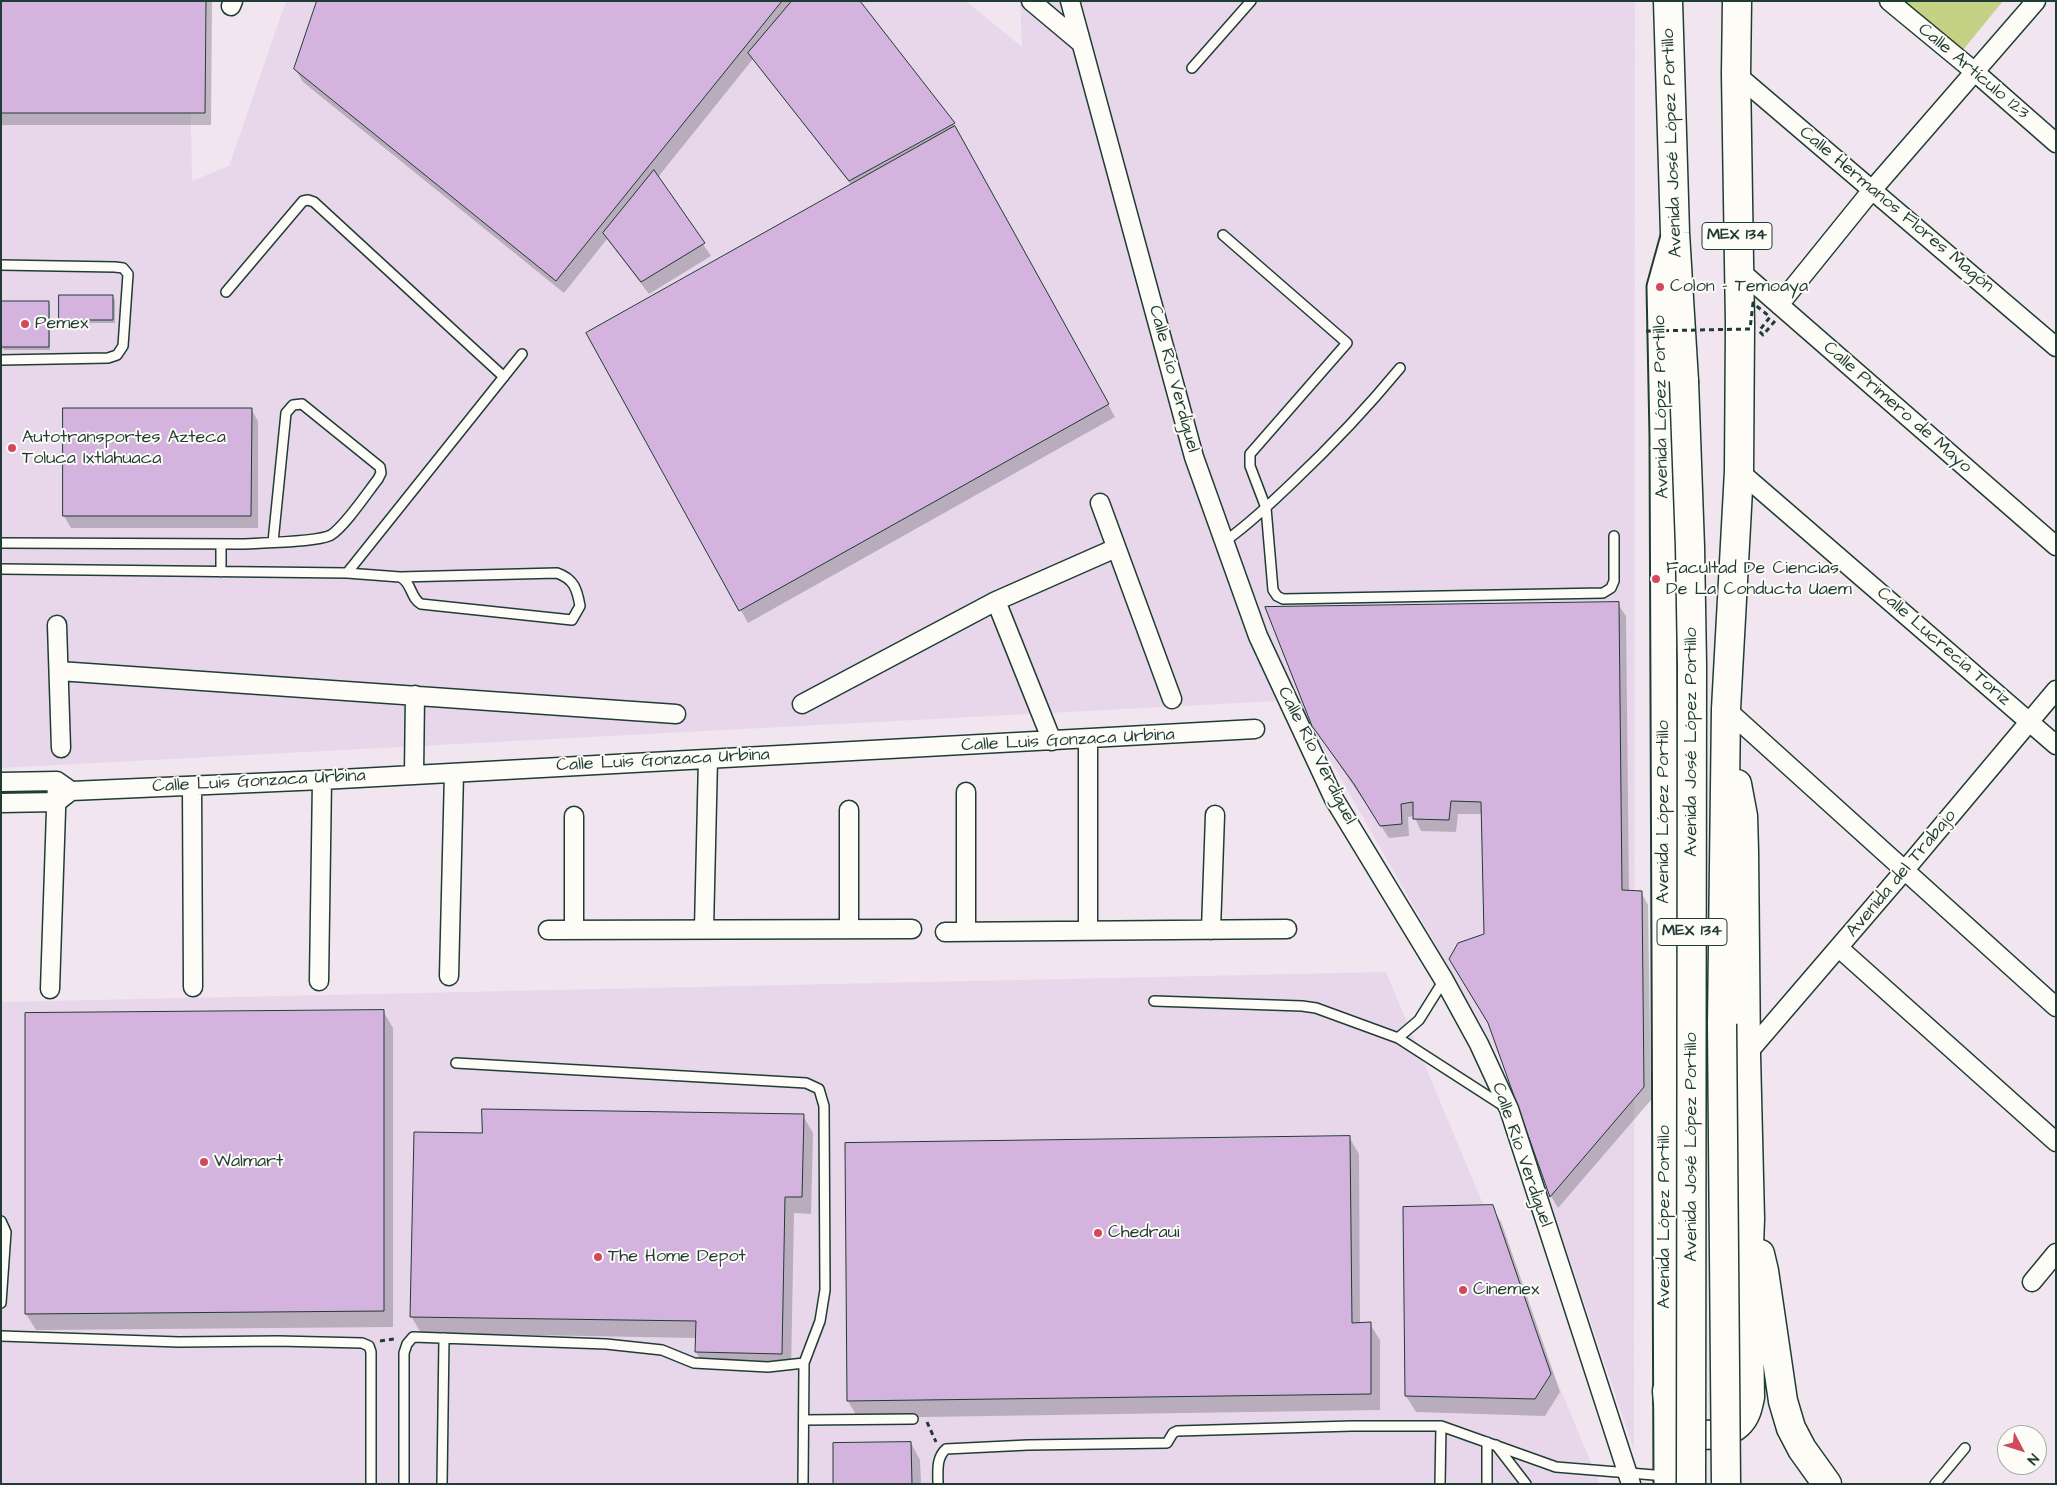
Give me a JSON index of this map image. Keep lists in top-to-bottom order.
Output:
{
  "streets": {
    "main road": ["Avenida José López Portillo", "MEX 134"],
    "street": [
      "Calle Artículo 123",
      "Calle Hermanos Flores Magón",
      "Calle Río Verdiguel",
      "Avenida López Portillo",
      "Calle Primero de Mayo",
      "Calle Lucrecia Toriz",
      "Calle Luis Gonzaca Urbina",
      "Avenida del Trabajo"
    ]
  },
  "crossings": [
    ["Avenida José López Portillo", "Calle Hermanos Flores Magón"],
    ["Avenida José López Portillo", "Avenida López Portillo"],
    ["Avenida José López Portillo", "Calle Primero de Mayo"],
    ["Avenida José López Portillo", "Calle Lucrecia Toriz"],
    ["Calle Lucrecia Toriz", "Avenida del Trabajo"]
  ],
  "places": [
    "Colon - Temoaya",
    "Pemex",
    "Autotransportes Azteca Toluca Ixtlahuaca",
    "Facultad De Ciencias De La Conducta Uaem",
    "Walmart",
    "Chedraui",
    "The Home Depot",
    "Cinemex"
  ],
  "north": "bottom right"
}
